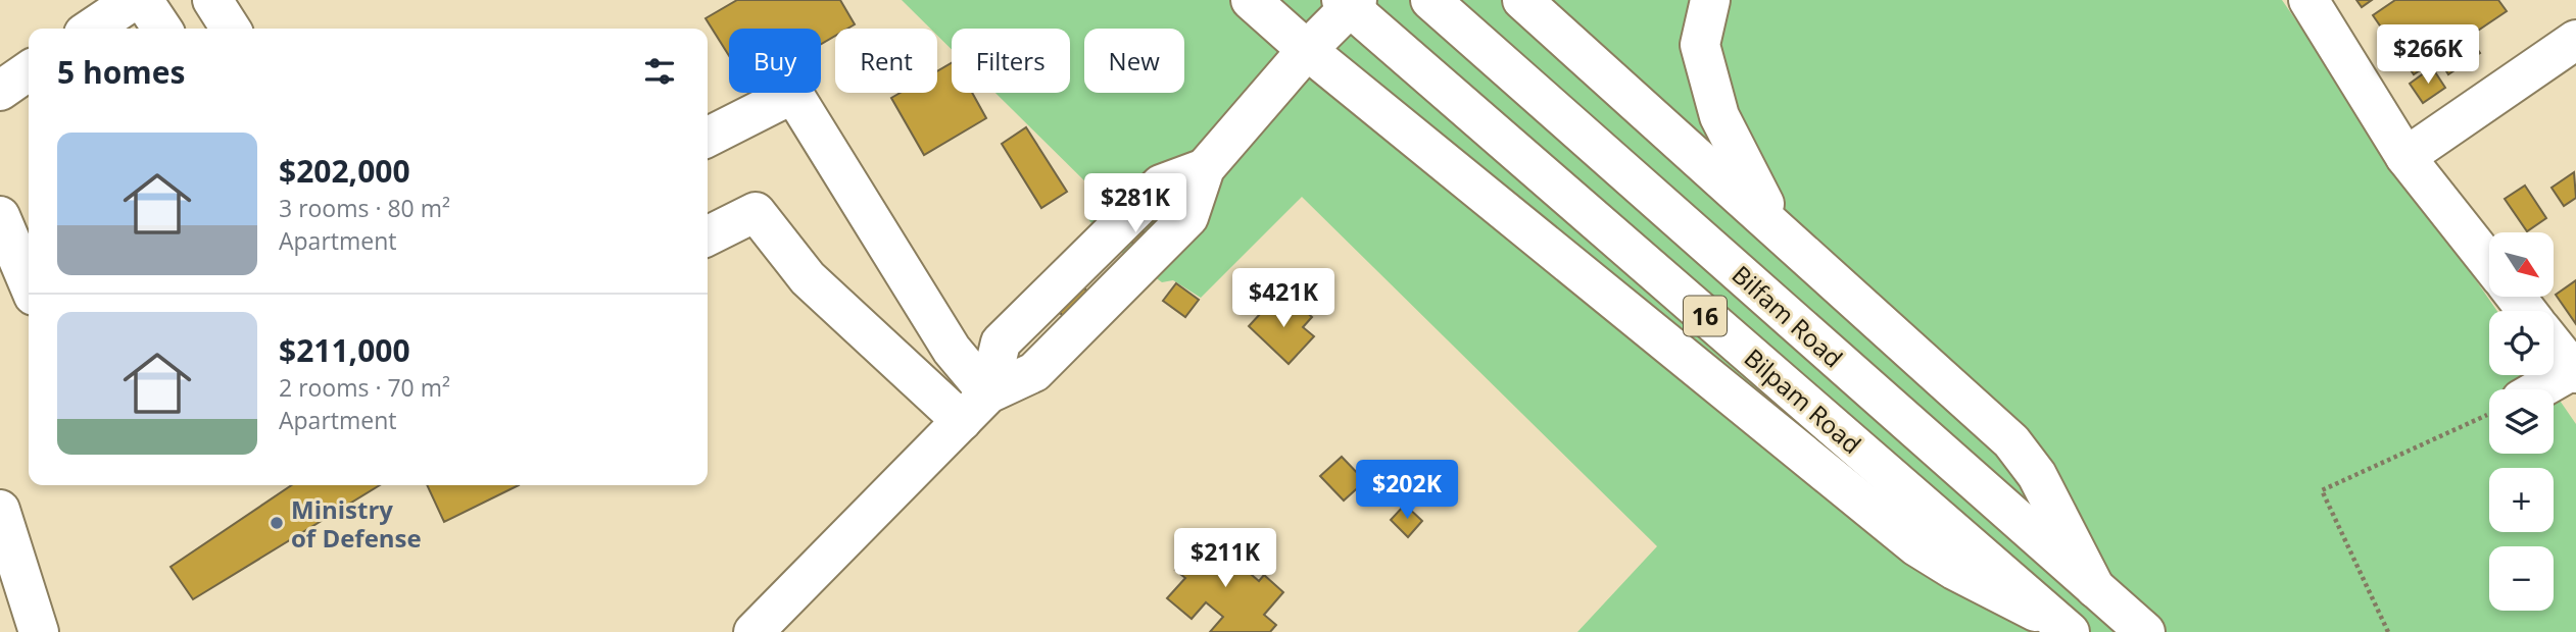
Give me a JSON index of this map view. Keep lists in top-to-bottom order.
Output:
{
  "streets": {
    "street": ["16", "Bilfam Road", "Bilpam Road"]
  },
  "places": ["Ministry of Defense"],
  "north": "bottom right",
  "page": {
    "price": [
      "$266K",
      "$281K",
      "$421K",
      "$202K",
      "$211K"
    ],
    "chip": [
      "Buy",
      "Rent",
      "Filters",
      "New"
    ],
    "heading": "5 homes",
    "list": [
      {
        "name": "$202,000",
        "note": "3 rooms · 80 m² · Apartment"
      },
      {
        "name": "$211,000",
        "note": "2 rooms · 70 m² · Apartment"
      }
    ],
    "map_buttons": ["+", "−"]
  }
}
